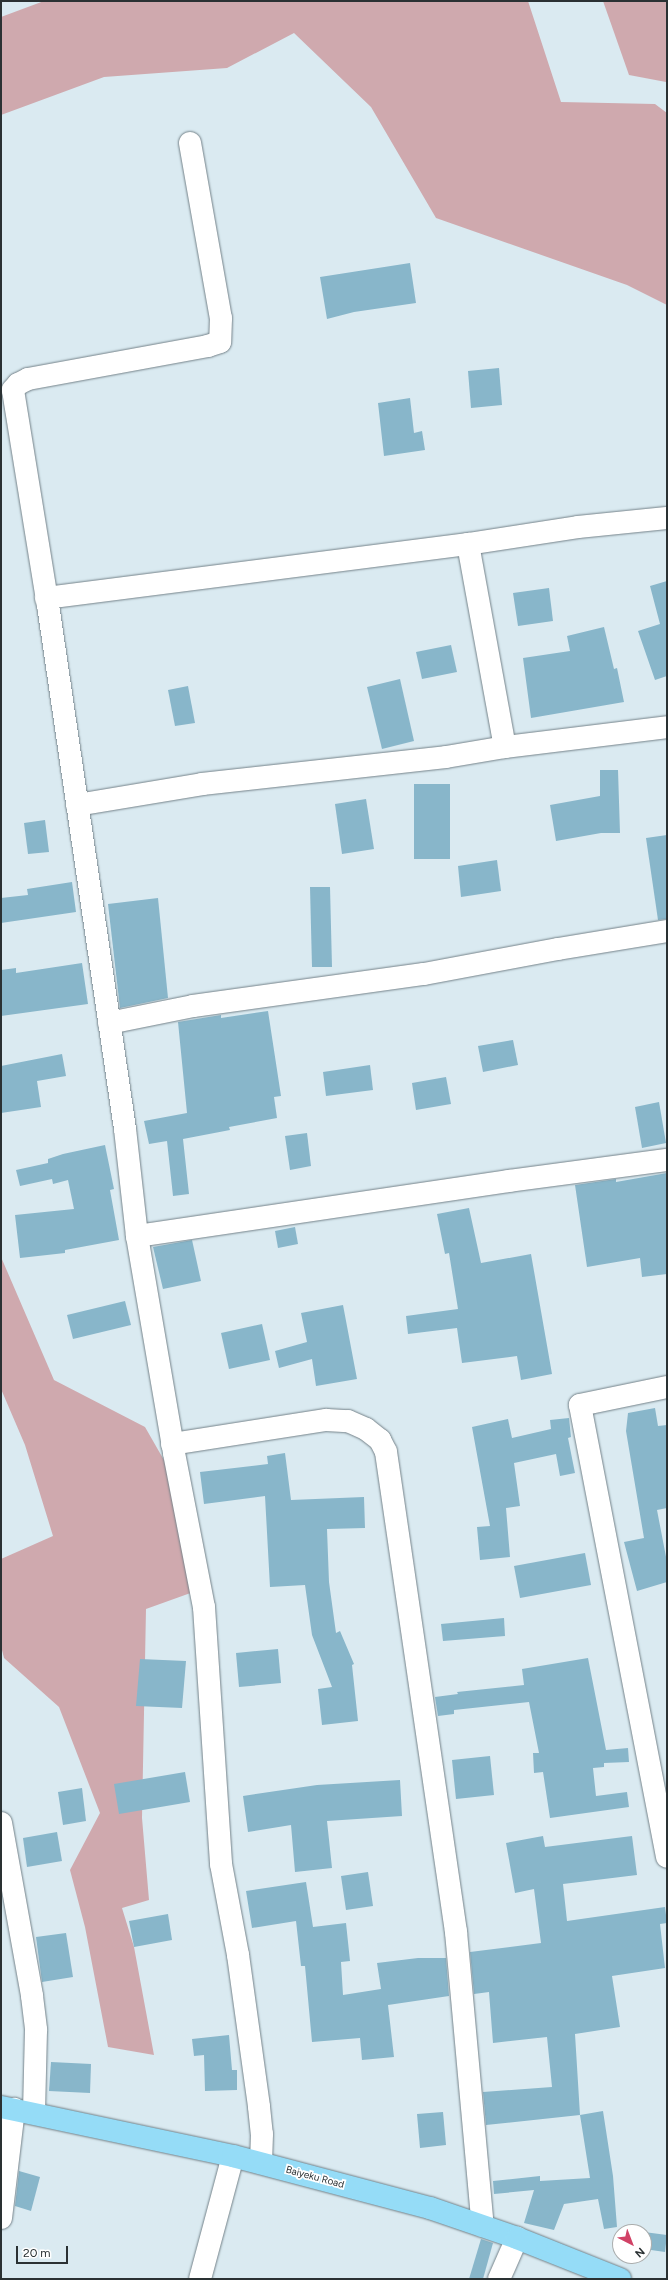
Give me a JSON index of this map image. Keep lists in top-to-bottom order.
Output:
{
  "streets": {
    "main road": ["Baiyeku Road"]
  },
  "scale_bar": "20 m",
  "north": "bottom right"
}
